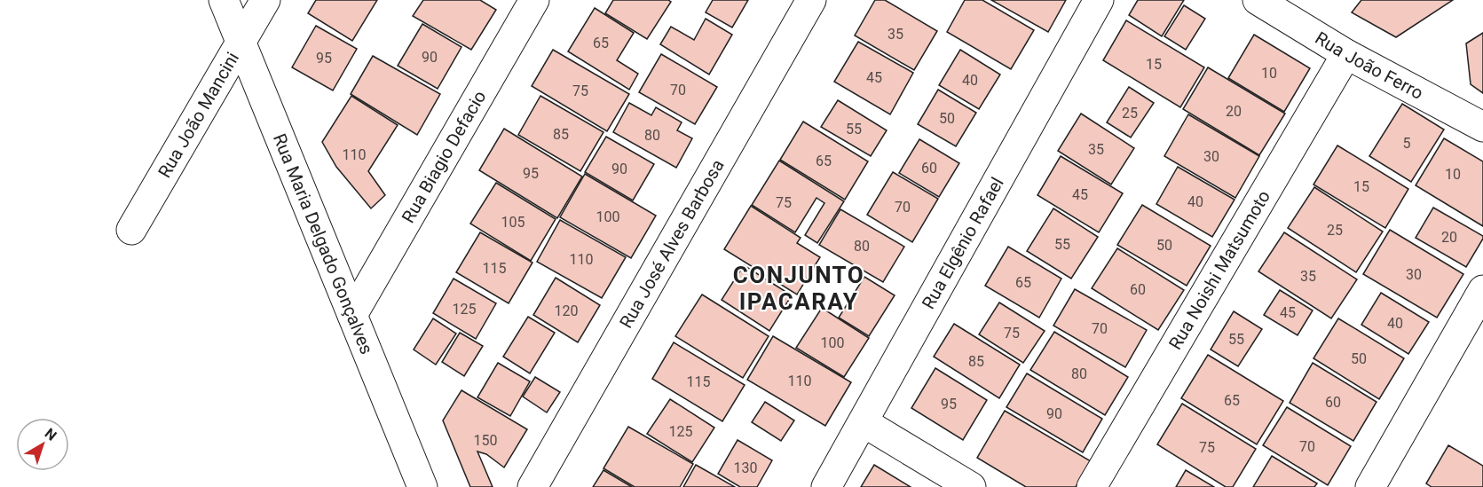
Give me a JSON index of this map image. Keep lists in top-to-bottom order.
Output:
{
  "streets": {
    "street": [
      "Rua João Ferro",
      "Rua João Mancini",
      "Rua Biagio Defacio",
      "Rua Maria Delgado Gonçalves",
      "Rua José Alves Barbosa",
      "Rua Elgênio Rafael",
      "Rua Noishi Matsumoto"
    ]
  },
  "crossings": [
    ["Rua João Ferro", "Rua Noishi Matsumoto"],
    ["Rua João Mancini", "Rua Maria Delgado Gonçalves"],
    ["Rua Biagio Defacio", "Rua Maria Delgado Gonçalves"]
  ],
  "districts": ["CONJUNTO IPACARAY"],
  "house_numbers": [
    "35",
    "65",
    "90",
    "95",
    "15",
    "10",
    "45",
    "40",
    "70",
    "75",
    "20",
    "25",
    "50",
    "55",
    "85",
    "80",
    "5",
    "35",
    "110",
    "30",
    "65",
    "60",
    "90",
    "95",
    "10",
    "15",
    "45",
    "40",
    "75",
    "70",
    "100",
    "105",
    "25",
    "20",
    "55",
    "50",
    "80",
    "110",
    "115",
    "30",
    "35",
    "65",
    "60",
    "125",
    "120",
    "45",
    "40",
    "70",
    "75",
    "55",
    "100",
    "50",
    "85",
    "80",
    "110",
    "115",
    "65",
    "60",
    "95",
    "90",
    "125",
    "150",
    "70",
    "75",
    "130"
  ],
  "north": "top right"
}
